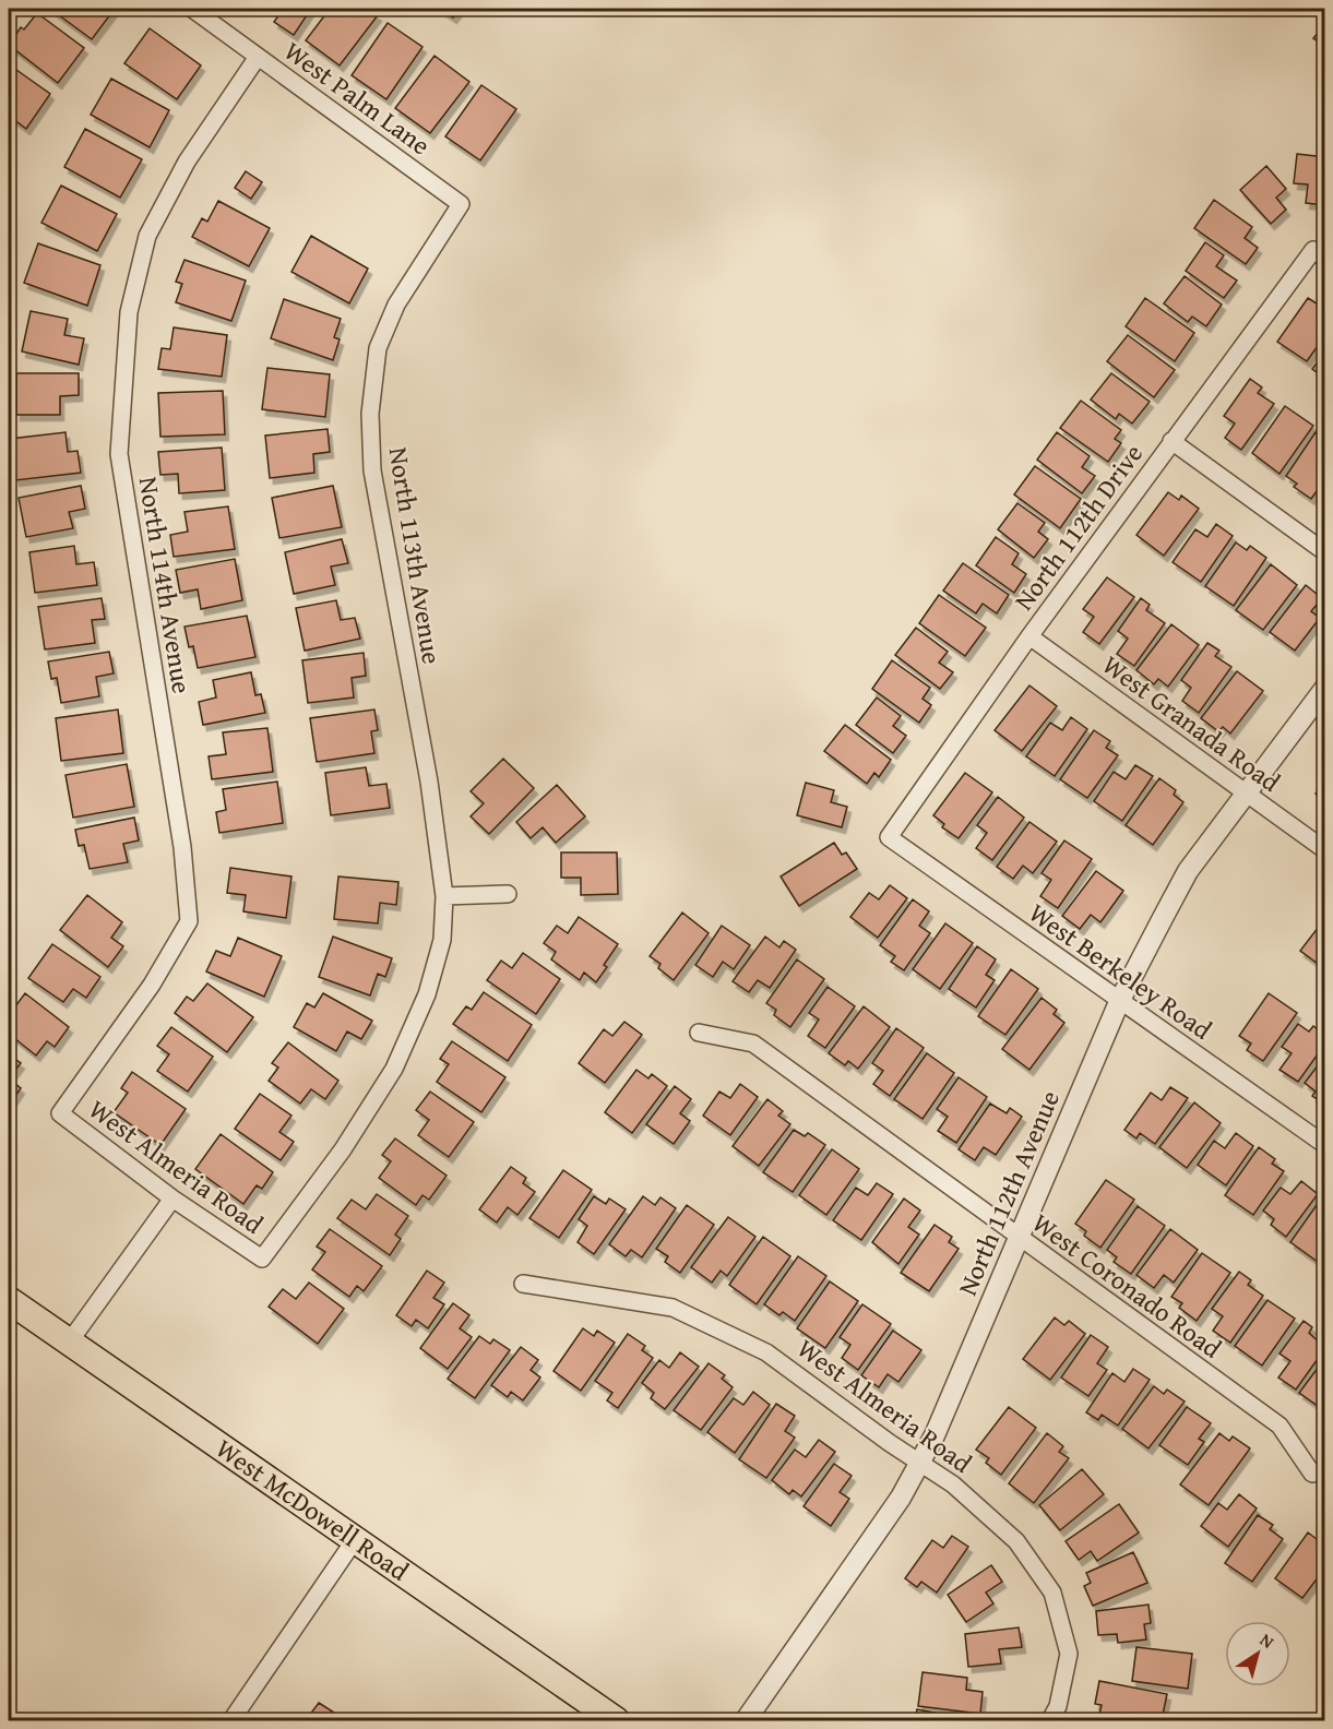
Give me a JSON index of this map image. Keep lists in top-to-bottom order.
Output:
{
  "streets": {
    "main road": ["West McDowell Road"],
    "street": [
      "West Palm Lane",
      "North 112th Drive",
      "North 113th Avenue",
      "North 114th Avenue",
      "West Granada Road",
      "West Berkeley Road",
      "West Almeria Road",
      "North 112th Avenue",
      "West Coronado Road"
    ]
  },
  "crossings": [
    ["West Palm Lane", "North 113th Avenue"],
    ["West Palm Lane", "North 114th Avenue"],
    ["North 112th Drive", "West Granada Road"],
    ["North 112th Drive", "West Berkeley Road"],
    ["North 113th Avenue", "West Almeria Road"],
    ["North 114th Avenue", "West Almeria Road"],
    ["West Granada Road", "North 112th Avenue"],
    ["West Berkeley Road", "North 112th Avenue"],
    ["West Almeria Road", "North 112th Avenue"],
    ["North 112th Avenue", "West Coronado Road"]
  ],
  "north": "top right"
}
